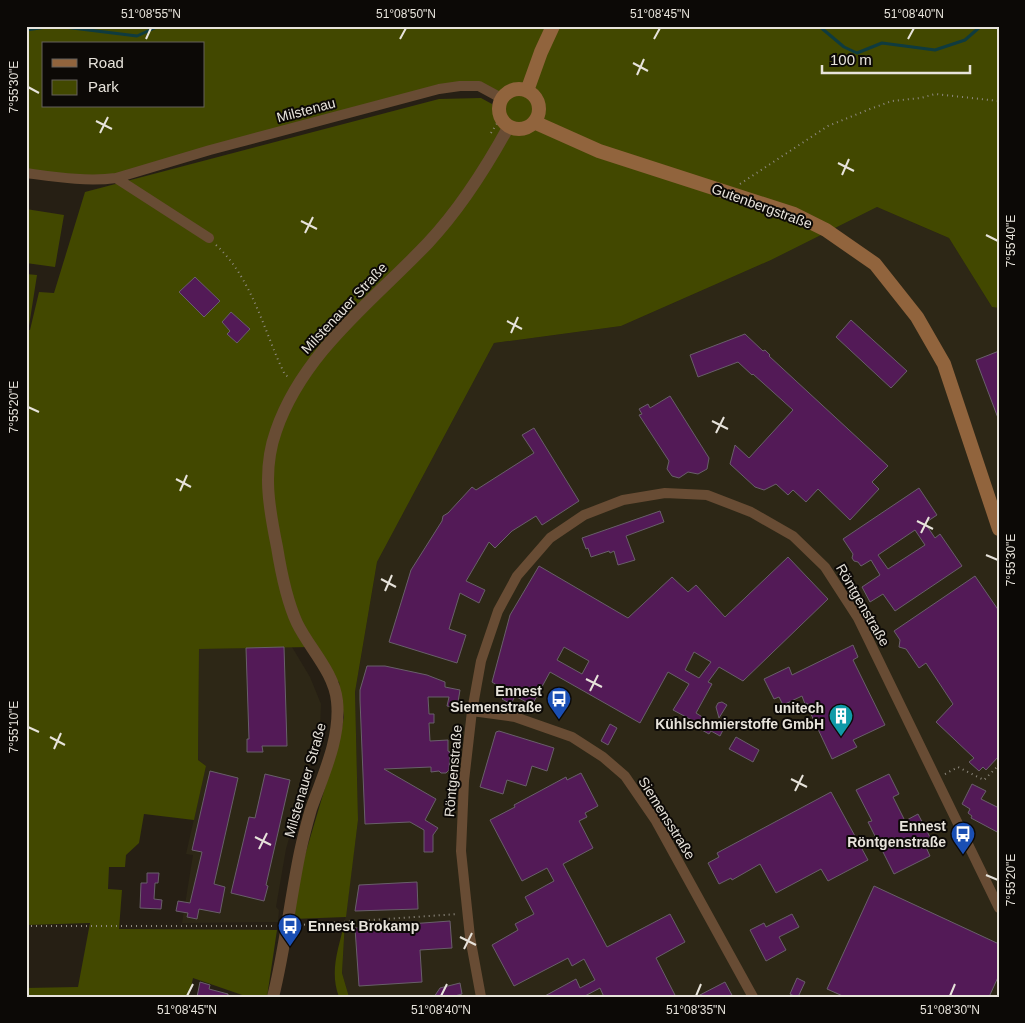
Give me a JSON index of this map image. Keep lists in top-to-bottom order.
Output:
{
  "streets": {
    "main road": ["Gutenbergstraße"],
    "street": [
      "Milstenau",
      "Milstenauer Straße",
      "Röntgenstraße",
      "Siemensstraße"
    ]
  },
  "crossings": [
    ["Milstenau", "Gutenbergstraße"],
    ["Milstenau", "Milstenauer Straße"],
    ["Gutenbergstraße", "Milstenauer Straße"],
    ["Röntgenstraße", "Siemensstraße"]
  ],
  "places": {
    "bus stop": ["Ennest Siemenstraße", "Ennest Röntgenstraße", "Ennest Brokamp"],
    "building": ["unitech Kühlschmierstoffe GmbH"]
  },
  "legend": ["Road", "Park"],
  "scale_bar": "100 m",
  "coordinates": [
    "51°08'55\"N",
    "51°08'50\"N",
    "51°08'45\"N",
    "51°08'40\"N",
    "7°55'30\"E",
    "7°55'40\"E",
    "7°55'20\"E",
    "7°55'10\"E",
    "51°08'35\"N",
    "51°08'30\"N"
  ]
}
